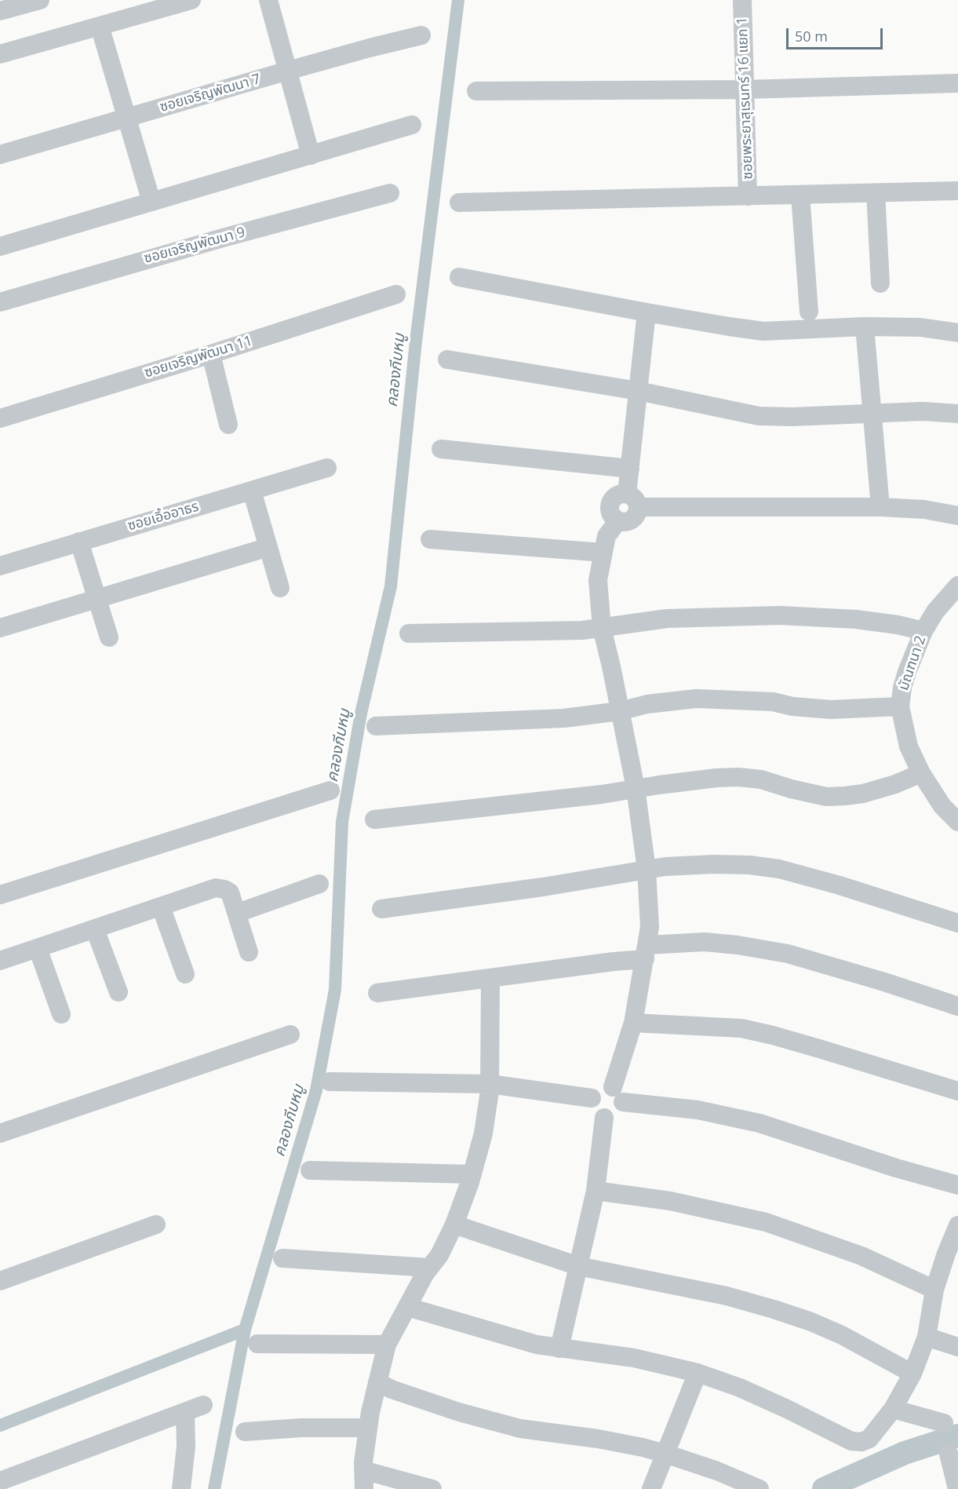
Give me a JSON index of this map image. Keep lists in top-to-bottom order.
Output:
{
  "streets": {
    "street": [
      "ซอยเจริญพัฒนา 7",
      "ซอยพระยาสุเรนทร์ 16 แยก 1",
      "ซอยเจริญพัฒนา 9",
      "ซอยเจริญพัฒนา 11",
      "ซอยเอิ้ออาธร",
      "มัณฑนา 2"
    ]
  },
  "water": ["คลองกีบหมู"],
  "scale_bar": "50 m"
}
